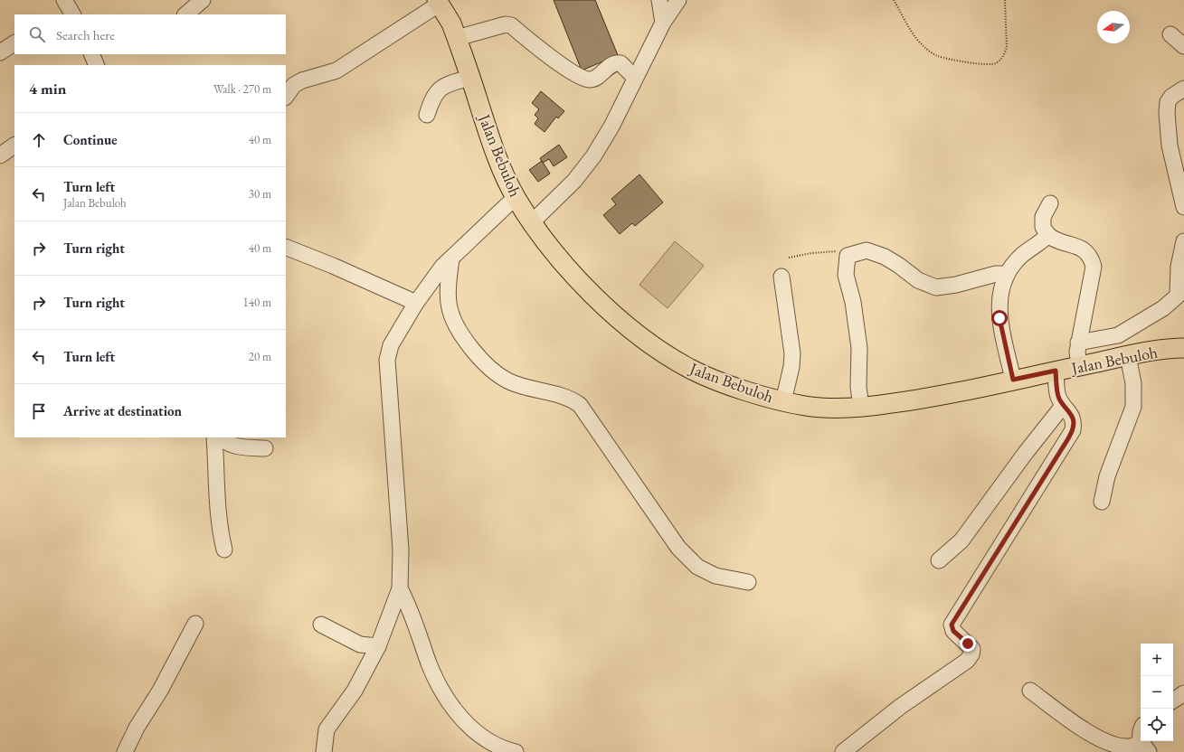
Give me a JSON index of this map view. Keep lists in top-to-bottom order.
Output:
{
  "streets": {
    "main road": ["Jalan Bebuloh"]
  },
  "north": "left",
  "page": {
    "search": "Search here",
    "heading": ["4 min", "Walk · 270 m"],
    "list": [
      ["Continue", "40 m"],
      ["Turn left", "Jalan Bebuloh", "30 m"],
      ["Turn right", "40 m"],
      ["Turn right", "140 m"],
      ["Turn left", "20 m"],
      "Arrive at destination"
    ],
    "map_buttons": ["+", "−"]
  }
}
